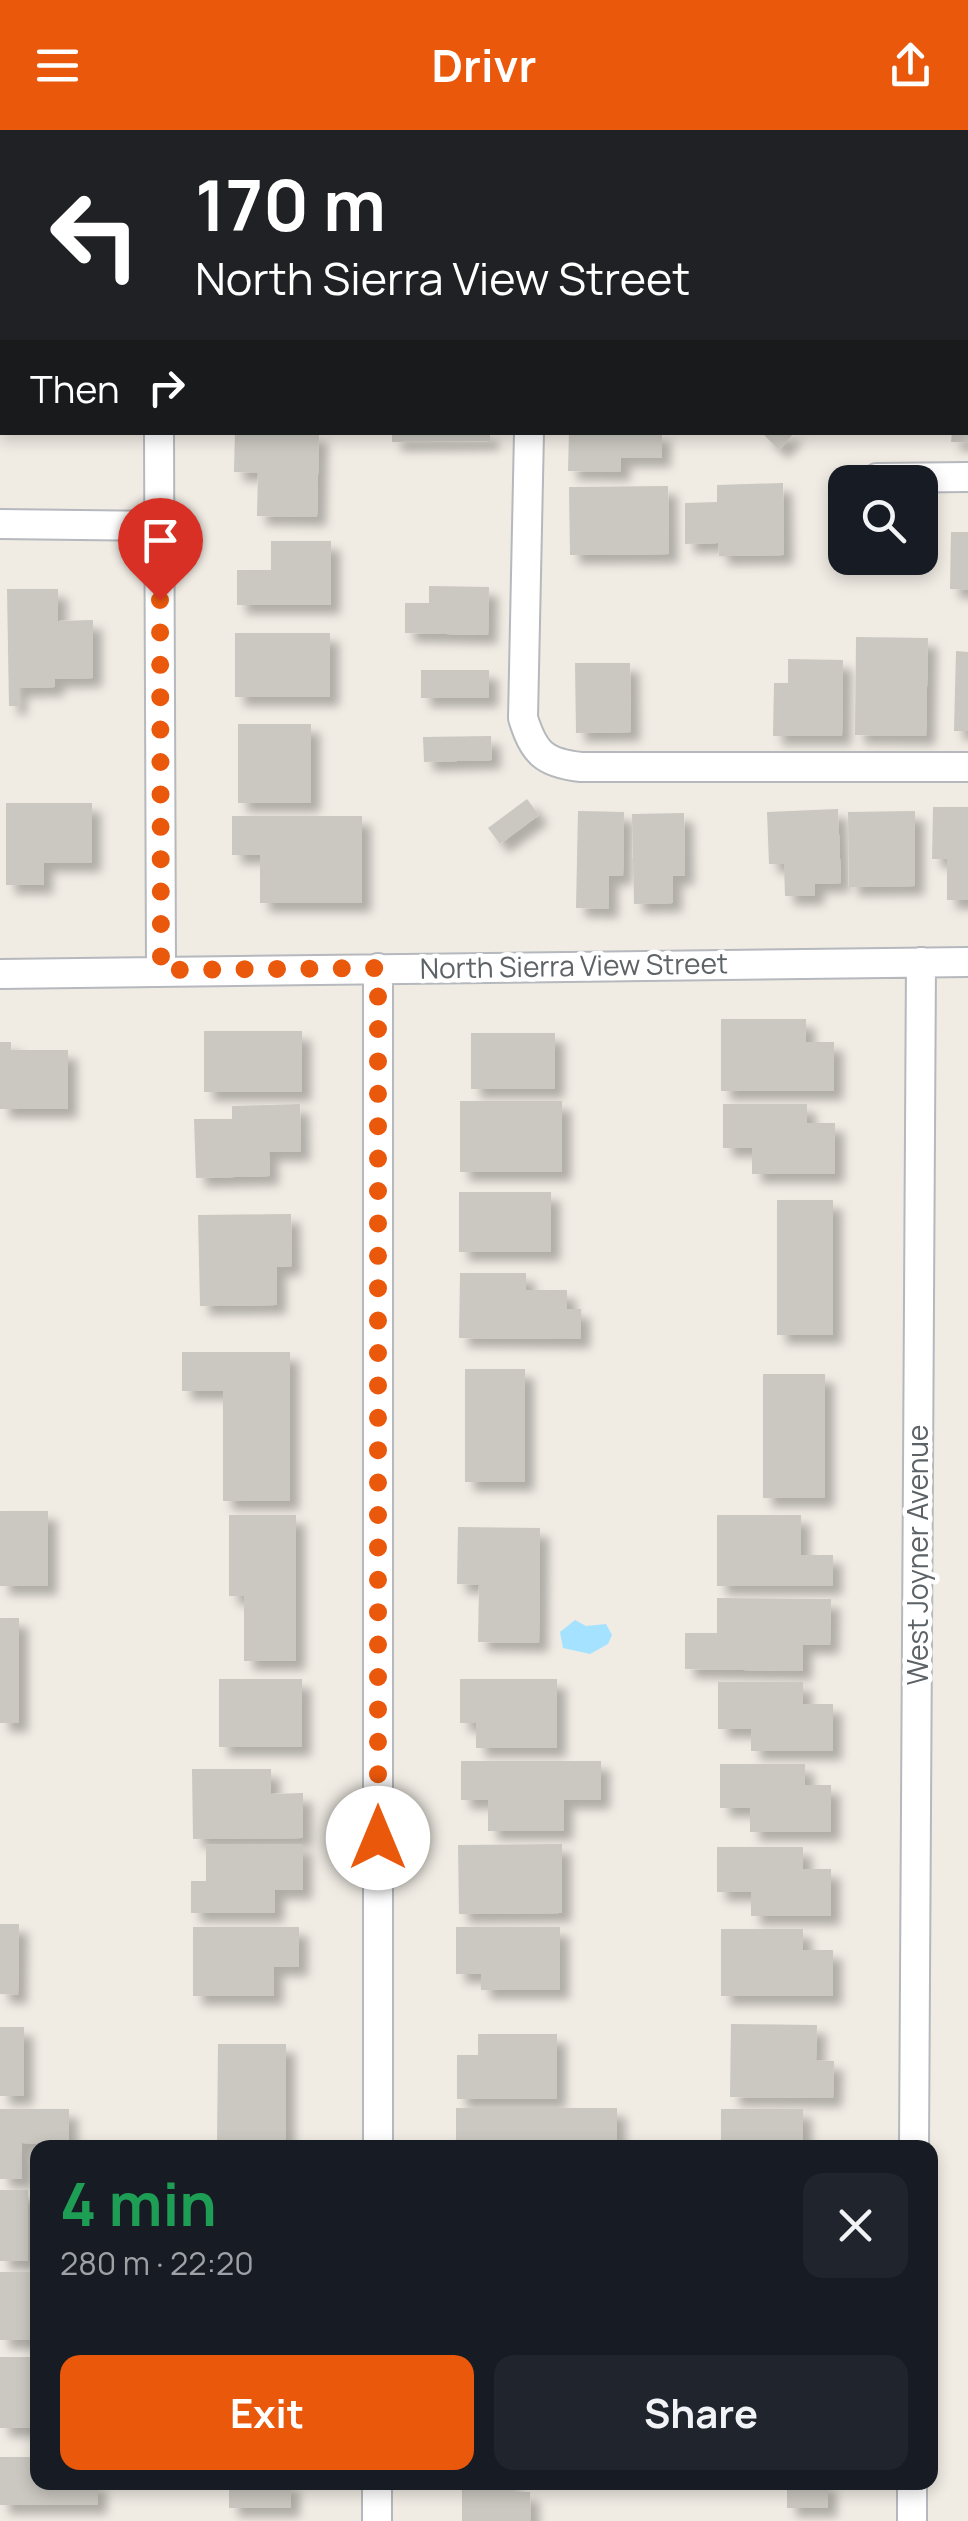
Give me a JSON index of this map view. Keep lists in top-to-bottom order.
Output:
{
  "streets": {
    "street": ["North Sierra View Street", "West Joyner Avenue"]
  },
  "crossings": [
    ["North Sierra View Street", "West Joyner Avenue"]
  ],
  "page": {
    "header": "Drivr",
    "turn": ["170 m", "North Sierra View Street"],
    "then": "Then",
    "heading": ["4 min", "280 m · 22:20"],
    "buttons": ["Exit", "Share"]
  }
}
